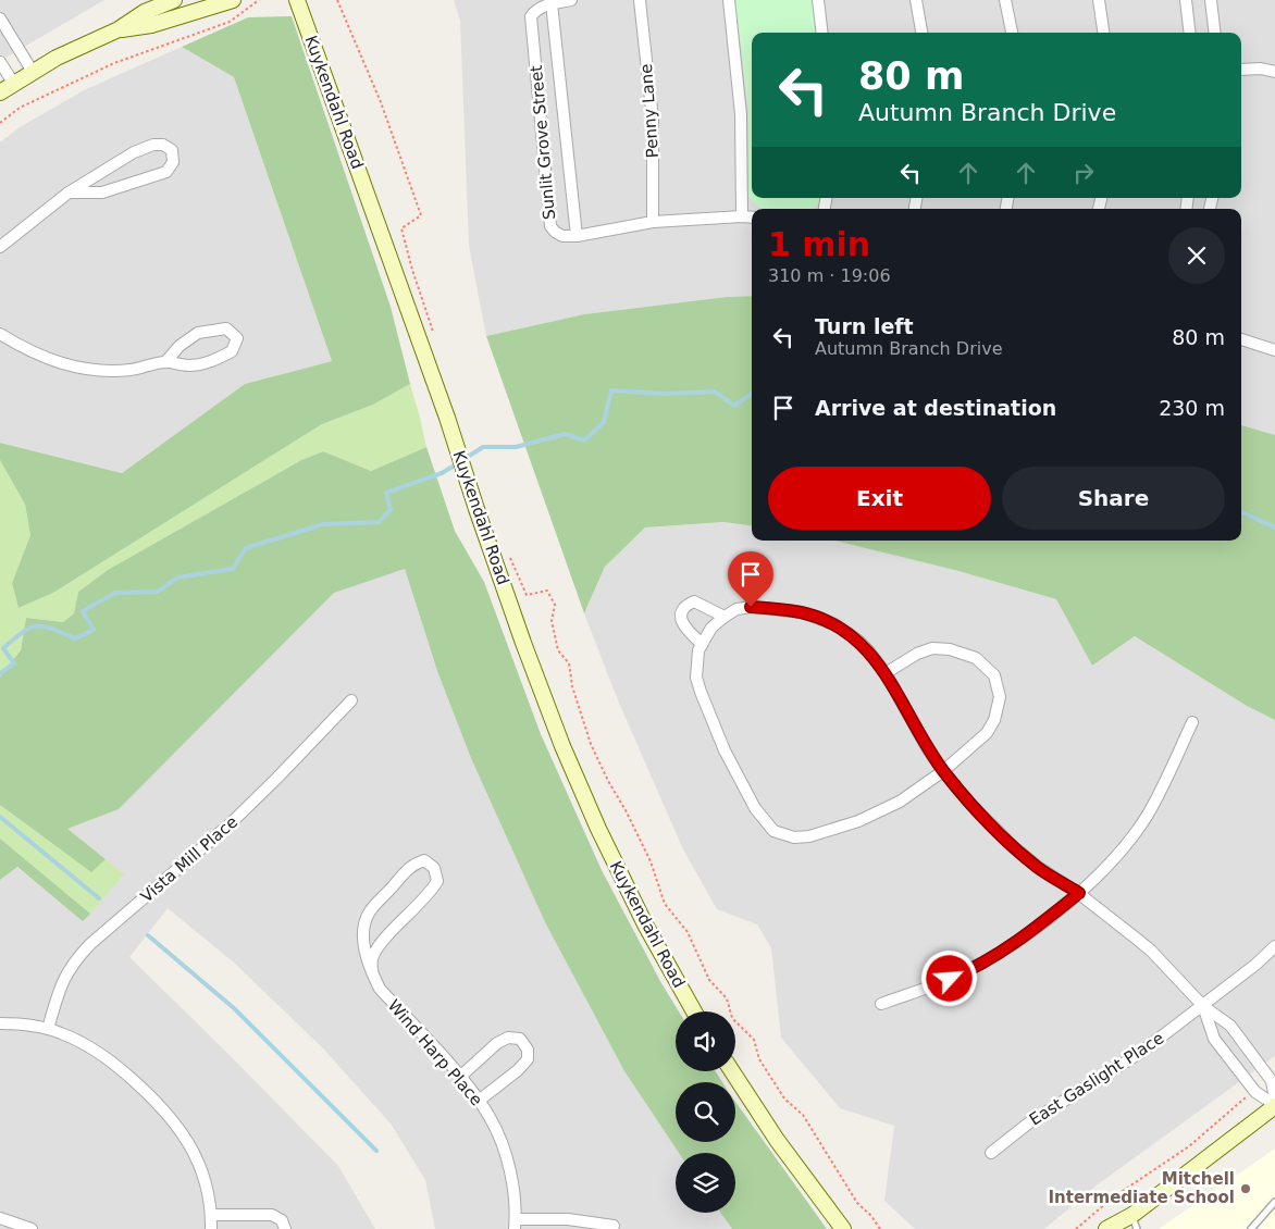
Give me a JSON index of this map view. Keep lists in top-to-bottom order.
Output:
{
  "streets": {
    "main road": ["Kuykendahl Road"],
    "street": [
      "Penny Lane",
      "Sunlit Grove Street",
      "Vista Mill Place",
      "Wind Harp Place",
      "East Gaslight Place"
    ]
  },
  "places": ["Mitchell Intermediate School"],
  "page": {
    "turn": ["80 m", "Autumn Branch Drive"],
    "heading": ["1 min", "310 m · 19:06"],
    "list": [
      {
        "name": "Turn left",
        "note": "Autumn Branch Drive",
        "value": "80 m"
      },
      {
        "name": "Arrive at destination",
        "value": "230 m"
      }
    ],
    "buttons": ["Exit", "Share"]
  }
}
